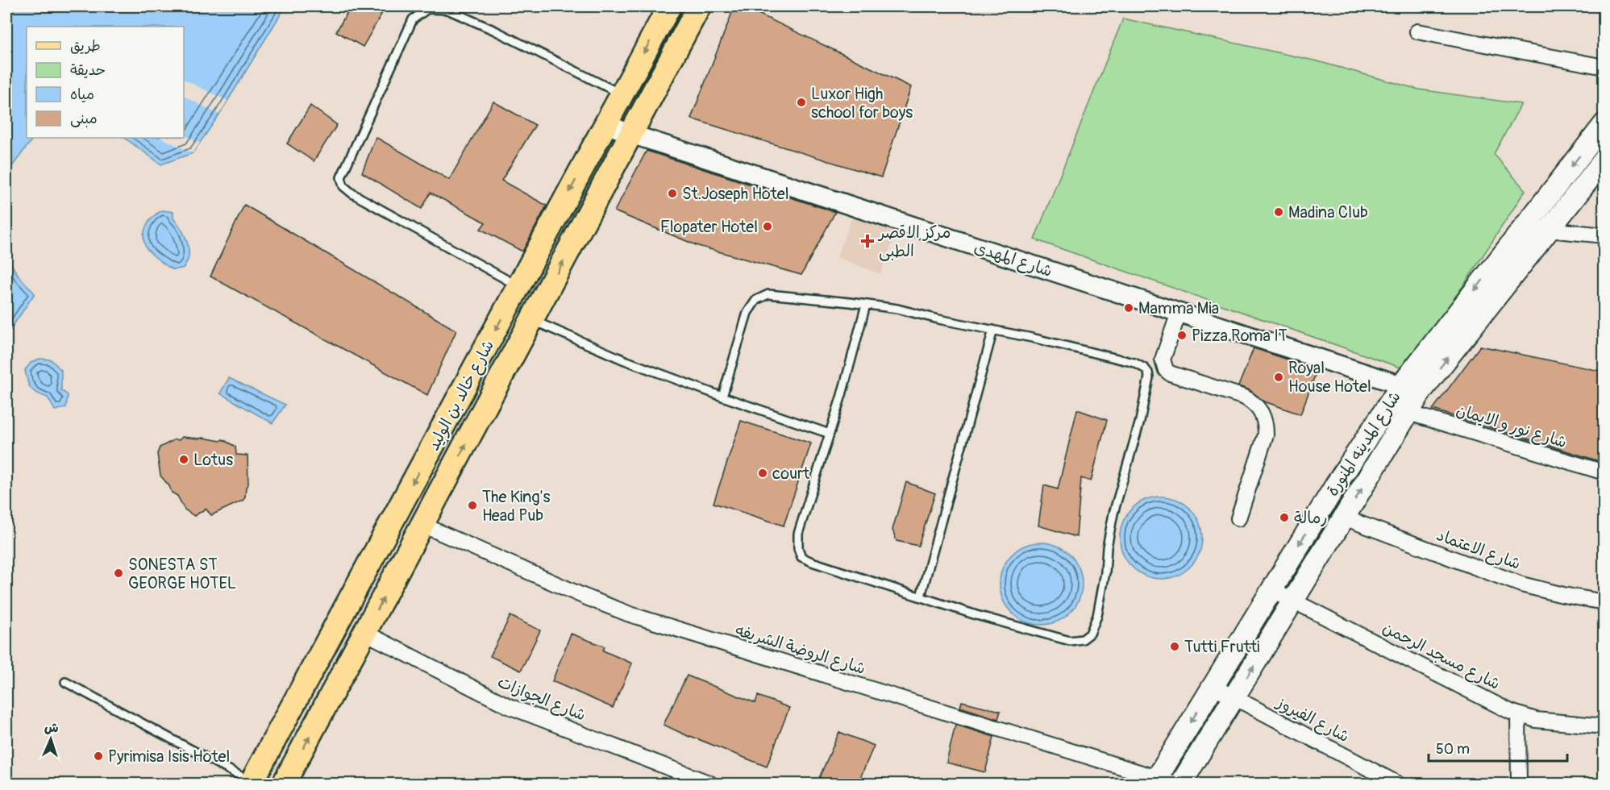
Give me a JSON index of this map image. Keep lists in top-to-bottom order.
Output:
{
  "streets": {
    "main road": ["شارع خالد بن الوليد", "شارع المدينه المنورة"],
    "street": [
      "شارع المهدى",
      "شارع نور و الايمان",
      "شارع الاعتماد",
      "شارع الروضة الشريفه",
      "شارع مسجد الرحمن",
      "شارع الجوازات",
      "شارع الفيروز"
    ]
  },
  "crossings": [
    ["شارع المهدى", "شارع خالد بن الوليد"],
    ["شارع المهدى", "شارع المدينه المنورة"],
    ["شارع خالد بن الوليد", "شارع الروضة الشريفه"],
    ["شارع خالد بن الوليد", "شارع الجوازات"],
    ["شارع نور و الايمان", "شارع المدينه المنورة"],
    ["شارع المدينه المنورة", "شارع الاعتماد"],
    ["شارع المدينه المنورة", "شارع الروضة الشريفه"],
    ["شارع المدينه المنورة", "شارع مسجد الرحمن"],
    ["شارع المدينه المنورة", "شارع الفيروز"]
  ],
  "places": {
    "other": [
      "Luxor High school for boys",
      "St.Joseph Hotel",
      "Madina Club",
      "Flopater Hotel",
      "Mamma Mia",
      "Pizza Roma IT",
      "Royal House Hotel",
      "Lotus",
      "court",
      "The King's Head Pub",
      "رمالة",
      "SONESTA ST GEORGE HOTEL",
      "Tutti Frutti",
      "Pyrimisa Isis Hotel"
    ],
    "health": ["مركز الاقصر الطبى"]
  },
  "legend": [
    "طريق",
    "حديقة",
    "مياه",
    "مبنى"
  ],
  "scale_bar": "50 m",
  "north": "top"
}
